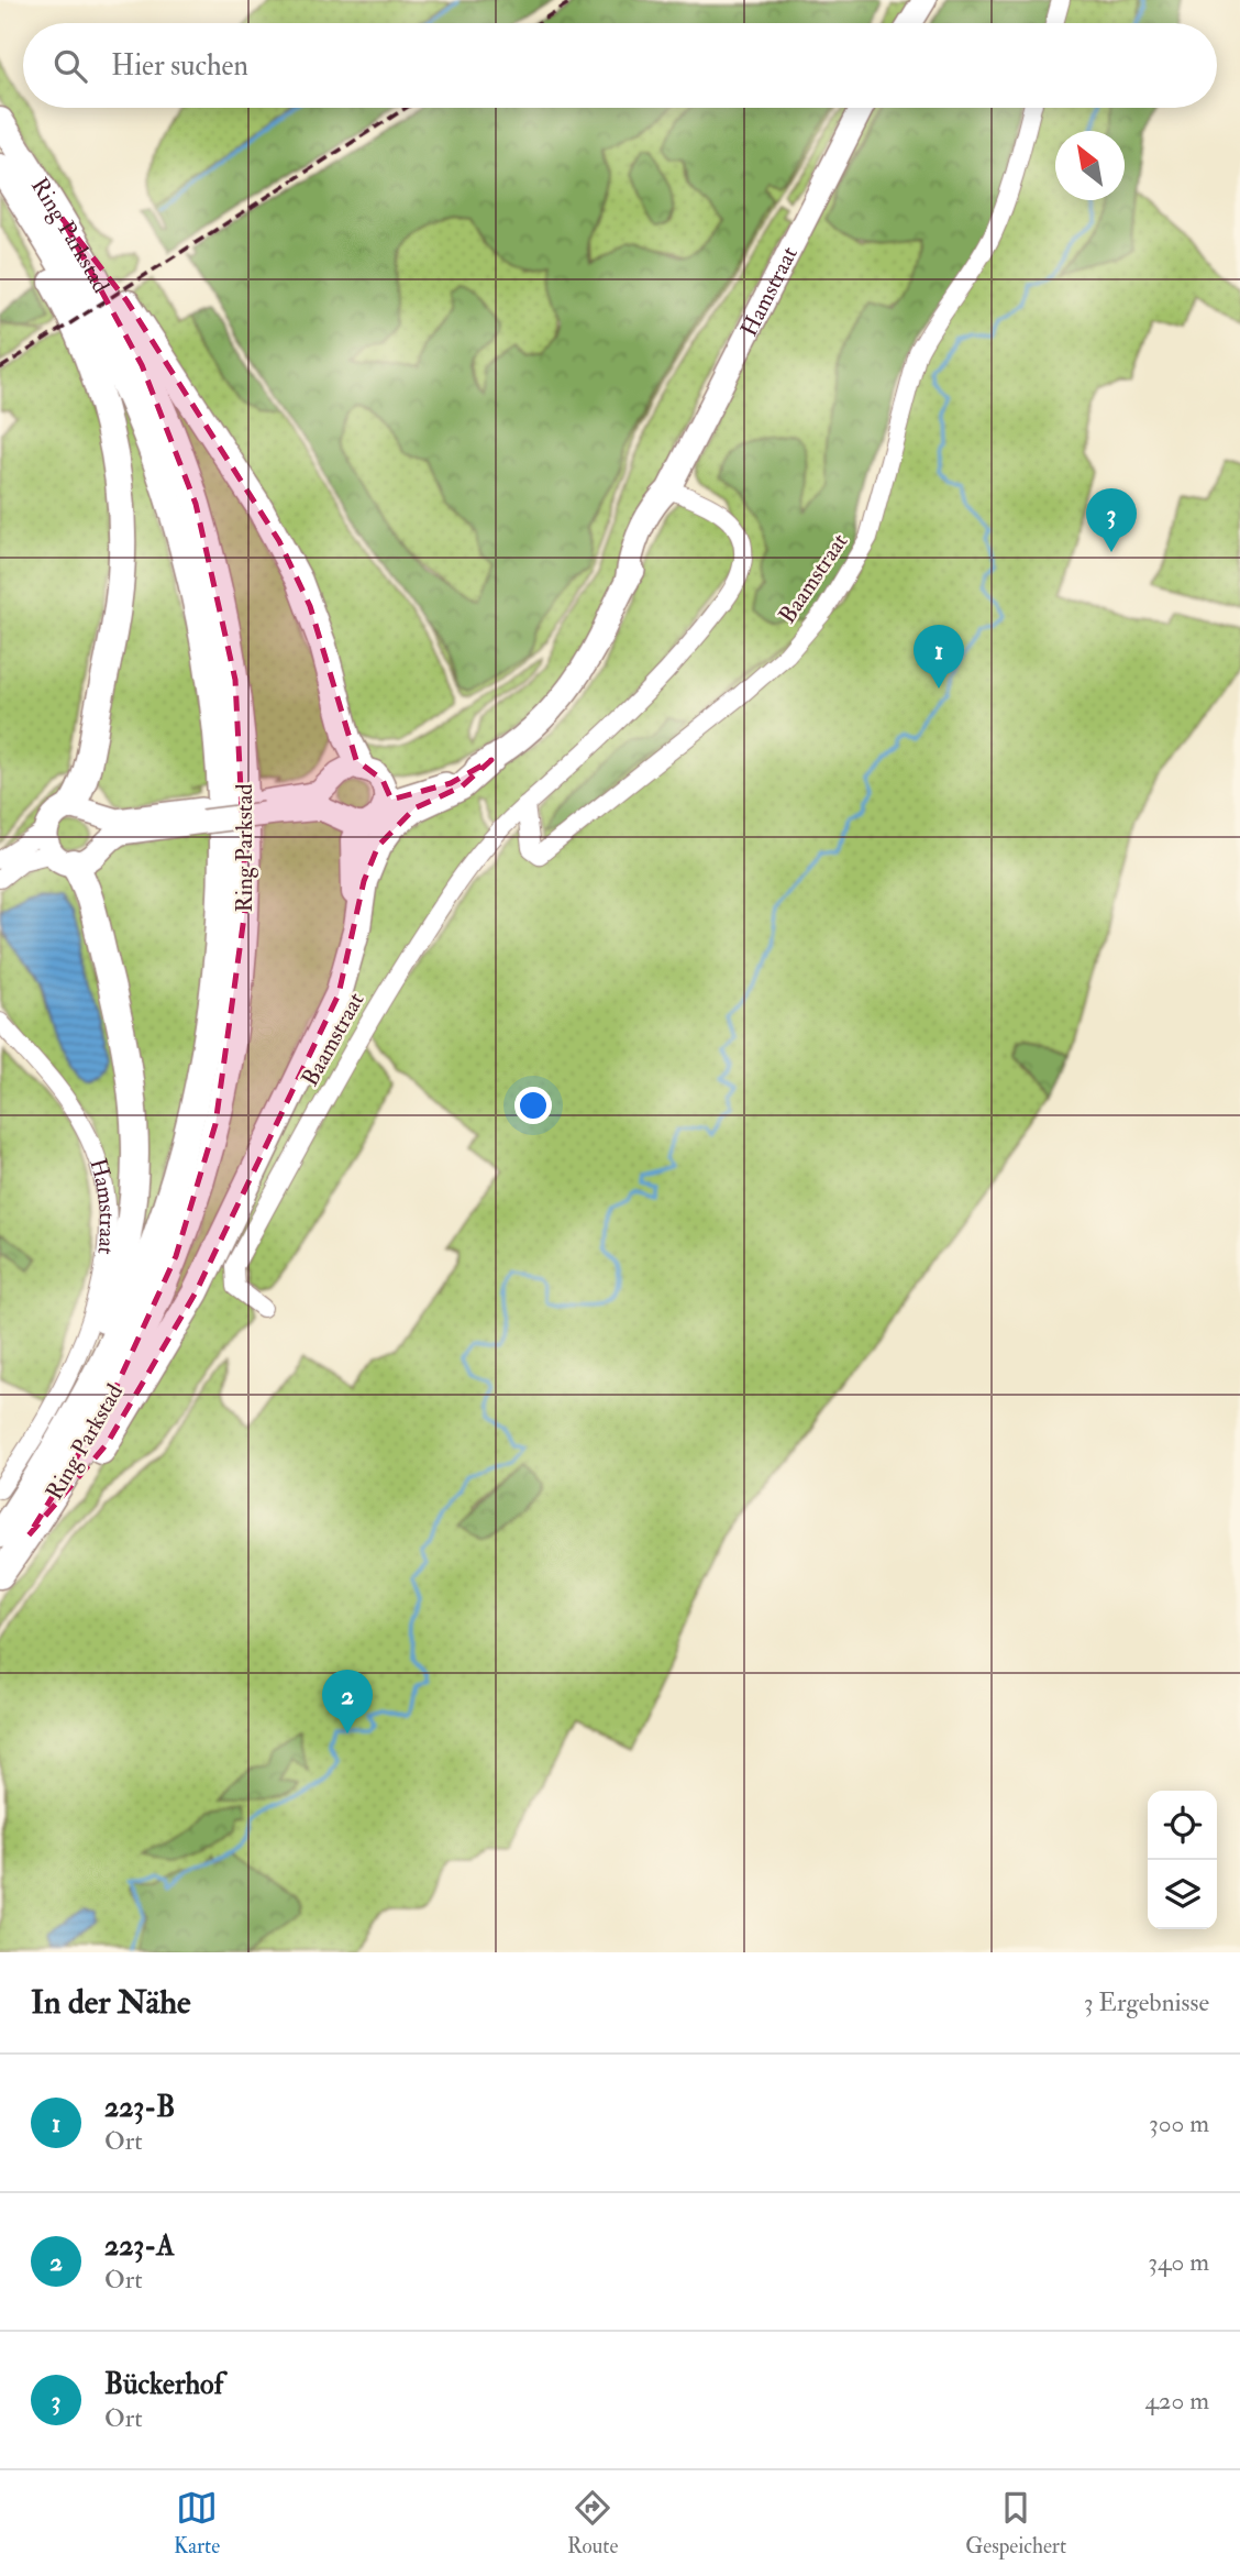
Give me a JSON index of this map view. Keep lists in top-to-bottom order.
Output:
{
  "streets": {
    "highway": ["Ring Parkstad"],
    "main road": ["Hamstraat"],
    "street": ["Baamstraat"]
  },
  "crossings": [
    ["Hamstraat", "Baamstraat"]
  ],
  "north": "top left",
  "page": {
    "search": "Hier suchen",
    "pins": ["3", "1", "2"],
    "heading": ["In der Nähe", "3 Ergebnisse"],
    "list": [
      {
        "mark": "1",
        "name": "223-B",
        "note": "Ort",
        "value": "300 m"
      },
      {
        "mark": "2",
        "name": "223-A",
        "note": "Ort",
        "value": "340 m"
      },
      {
        "mark": "3",
        "name": "Bückerhof",
        "note": "Ort",
        "value": "420 m"
      }
    ],
    "nav": ["Karte", "Route", "Gespeichert"]
  }
}
